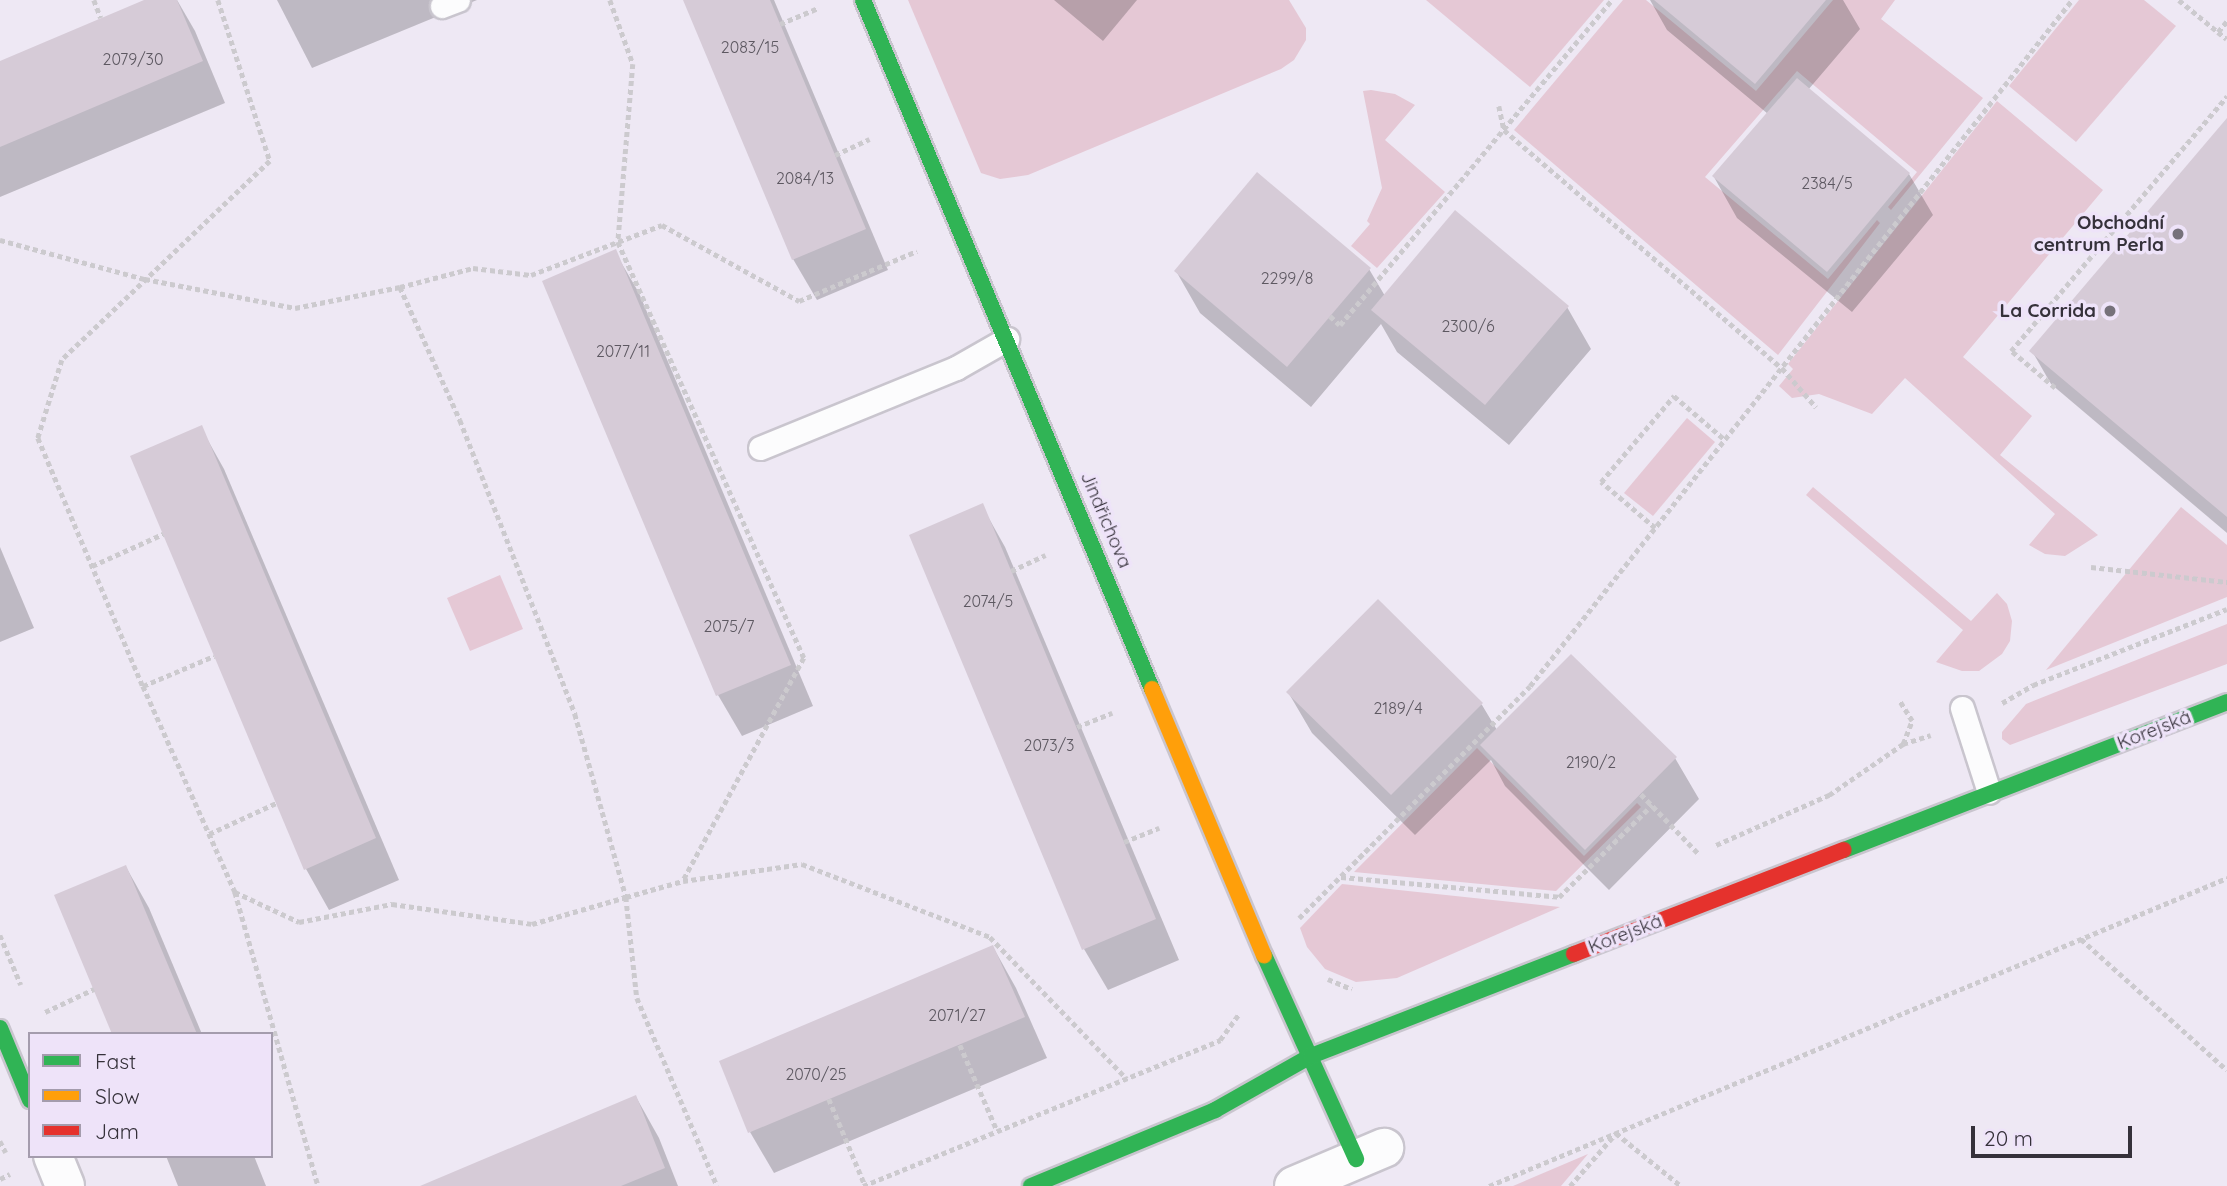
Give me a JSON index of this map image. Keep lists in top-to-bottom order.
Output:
{
  "streets": {
    "street": ["Jindřichova", "Korejská"]
  },
  "crossings": [
    ["Jindřichova", "Korejská"]
  ],
  "places": ["Obchodní centrum Perla", "La Corrida"],
  "house_numbers": [
    "2083/15",
    "2079/30",
    "2084/13",
    "2384/5",
    "2299/8",
    "2300/6",
    "2077/11",
    "2074/5",
    "2075/7",
    "2189/4",
    "2073/3",
    "2190/2",
    "2071/27",
    "2070/25"
  ],
  "legend": ["Fast", "Slow", "Jam"],
  "scale_bar": "20 m"
}
